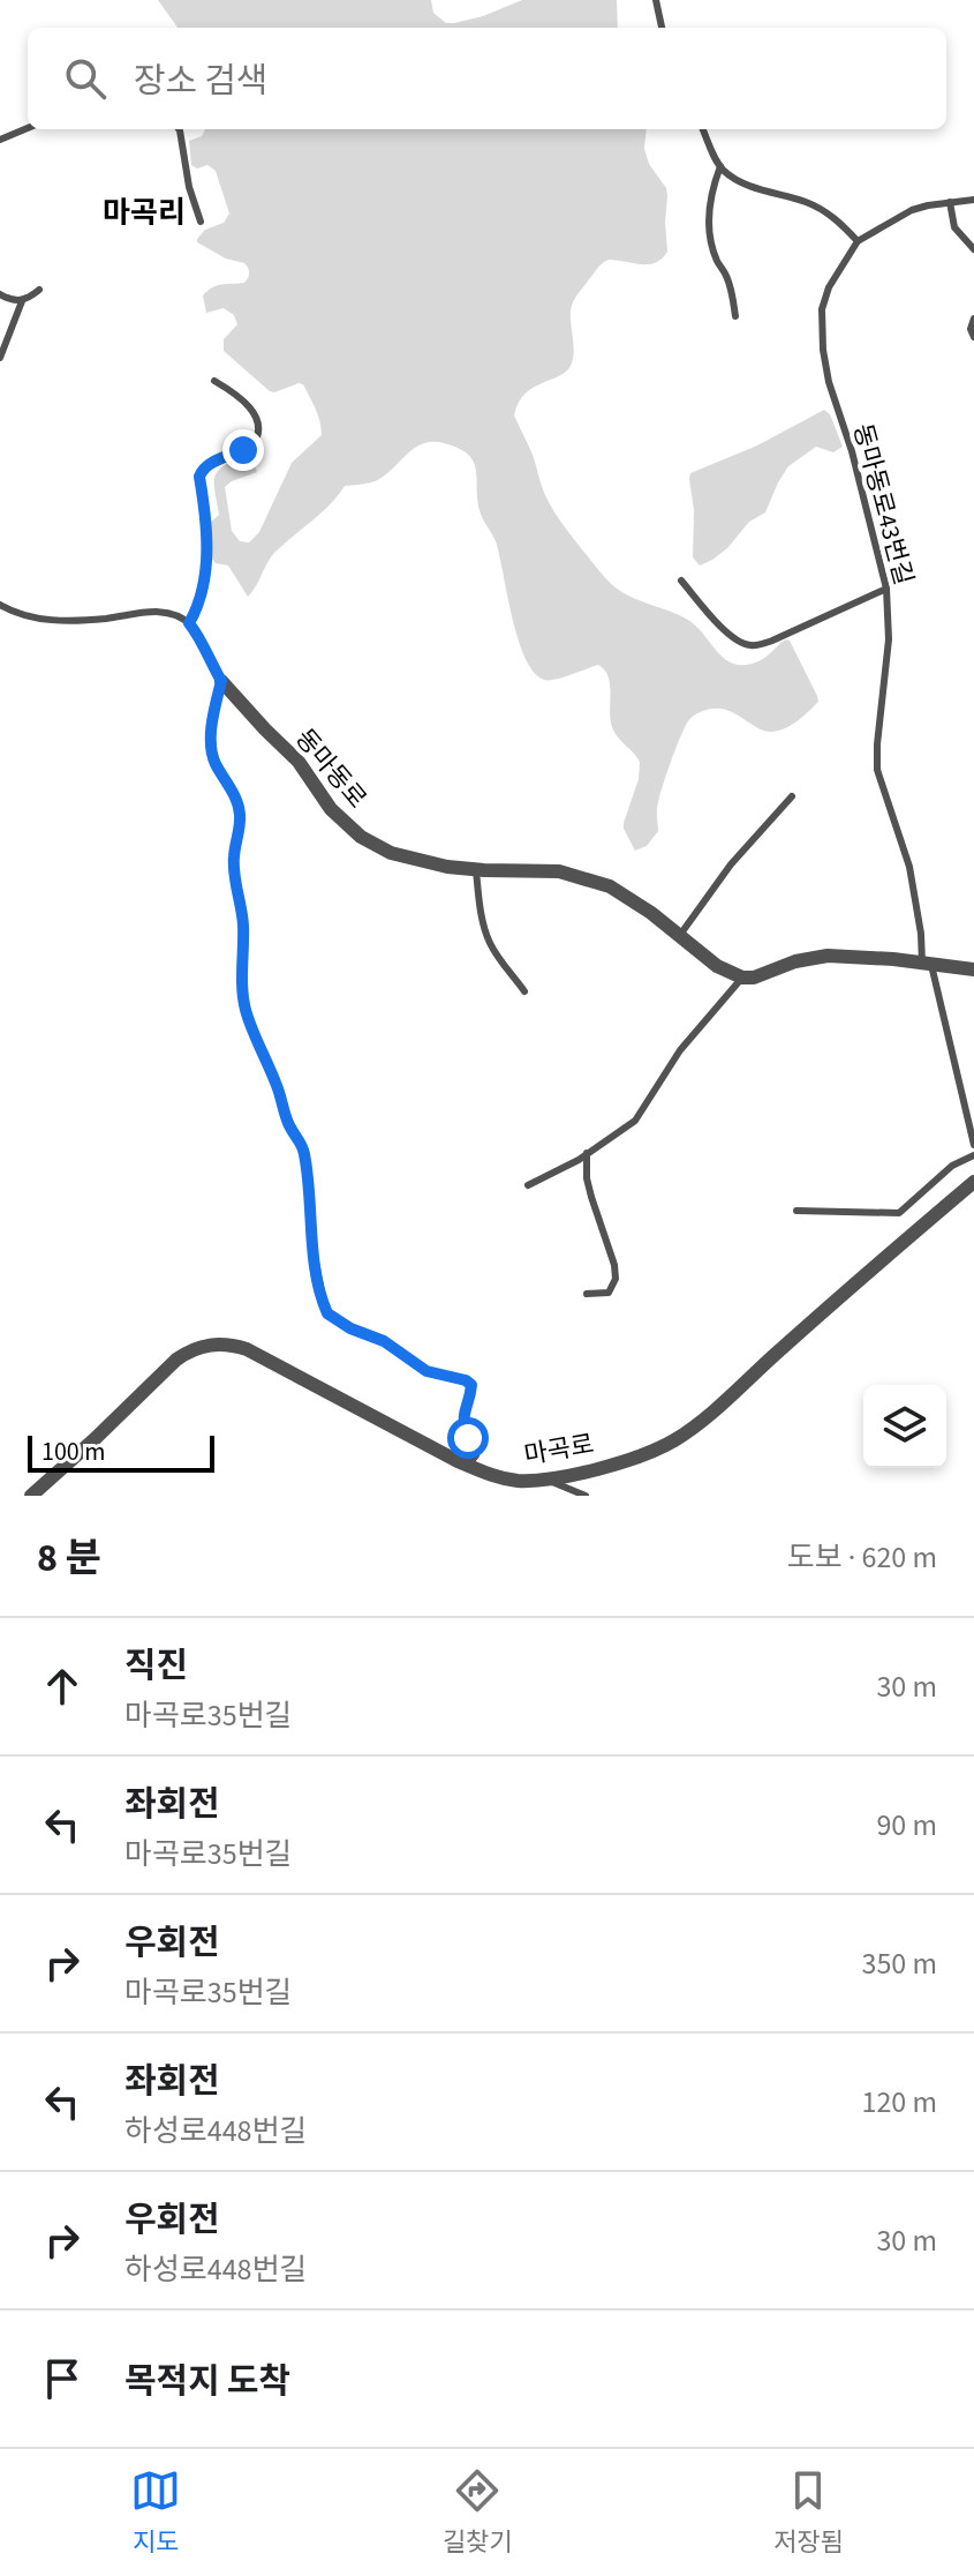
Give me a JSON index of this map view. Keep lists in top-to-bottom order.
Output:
{
  "streets": {
    "street": ["동마동로", "마곡로"],
    "lane": ["동마동로43번길"]
  },
  "districts": ["마곡리"],
  "scale_bar": "100 m",
  "page": {
    "search": "장소 검색",
    "scale": "100 m",
    "heading": ["8 분", "도보 · 620 m"],
    "list": [
      ["직진", "마곡로35번길", "30 m"],
      ["좌회전", "마곡로35번길", "90 m"],
      ["우회전", "마곡로35번길", "350 m"],
      ["좌회전", "하성로448번길", "120 m"],
      ["우회전", "하성로448번길", "30 m"],
      "목적지 도착"
    ],
    "nav": ["지도", "길찾기", "저장됨"]
  }
}
